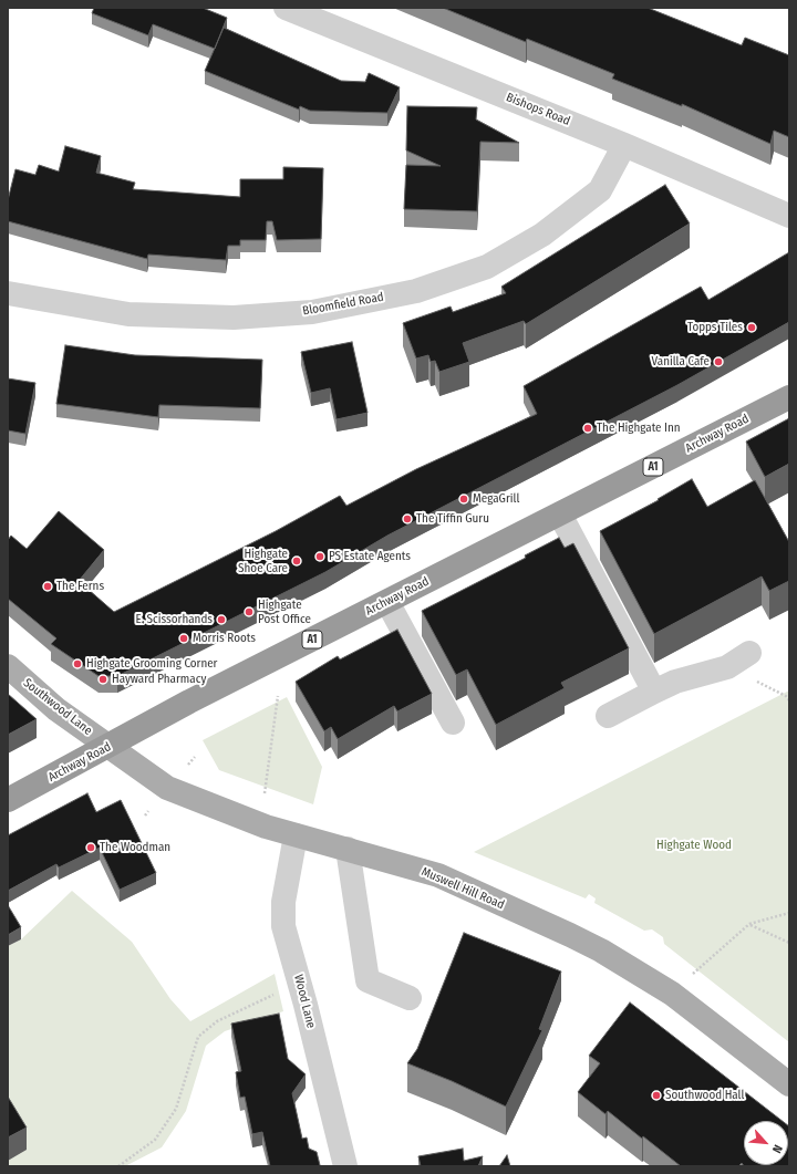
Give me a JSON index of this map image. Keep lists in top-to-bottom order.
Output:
{
  "streets": {
    "highway": ["Archway Road", "A1"],
    "main road": ["Southwood Lane", "Muswell Hill Road"],
    "street": ["Bishops Road", "Bloomfield Road", "Wood Lane"]
  },
  "crossings": [
    ["Bishops Road", "Bloomfield Road"],
    ["Archway Road", "Southwood Lane"],
    ["Archway Road", "Muswell Hill Road"],
    ["Southwood Lane", "Muswell Hill Road"],
    ["Muswell Hill Road", "Wood Lane"]
  ],
  "parks": ["Highgate Wood"],
  "places": [
    "Topps Tiles",
    "Vanilla Cafe",
    "The Highgate Inn",
    "MegaGrill",
    "The Tiffin Guru",
    "PS Estate Agents",
    "Highgate Shoe Care",
    "The Ferns",
    "Highgate Post Office",
    "E. Scissorhands",
    "Morris Roots",
    "Highgate Grooming Corner",
    "Hayward Pharmacy",
    "The Woodman",
    "Southwood Hall"
  ],
  "north": "bottom right"
}
